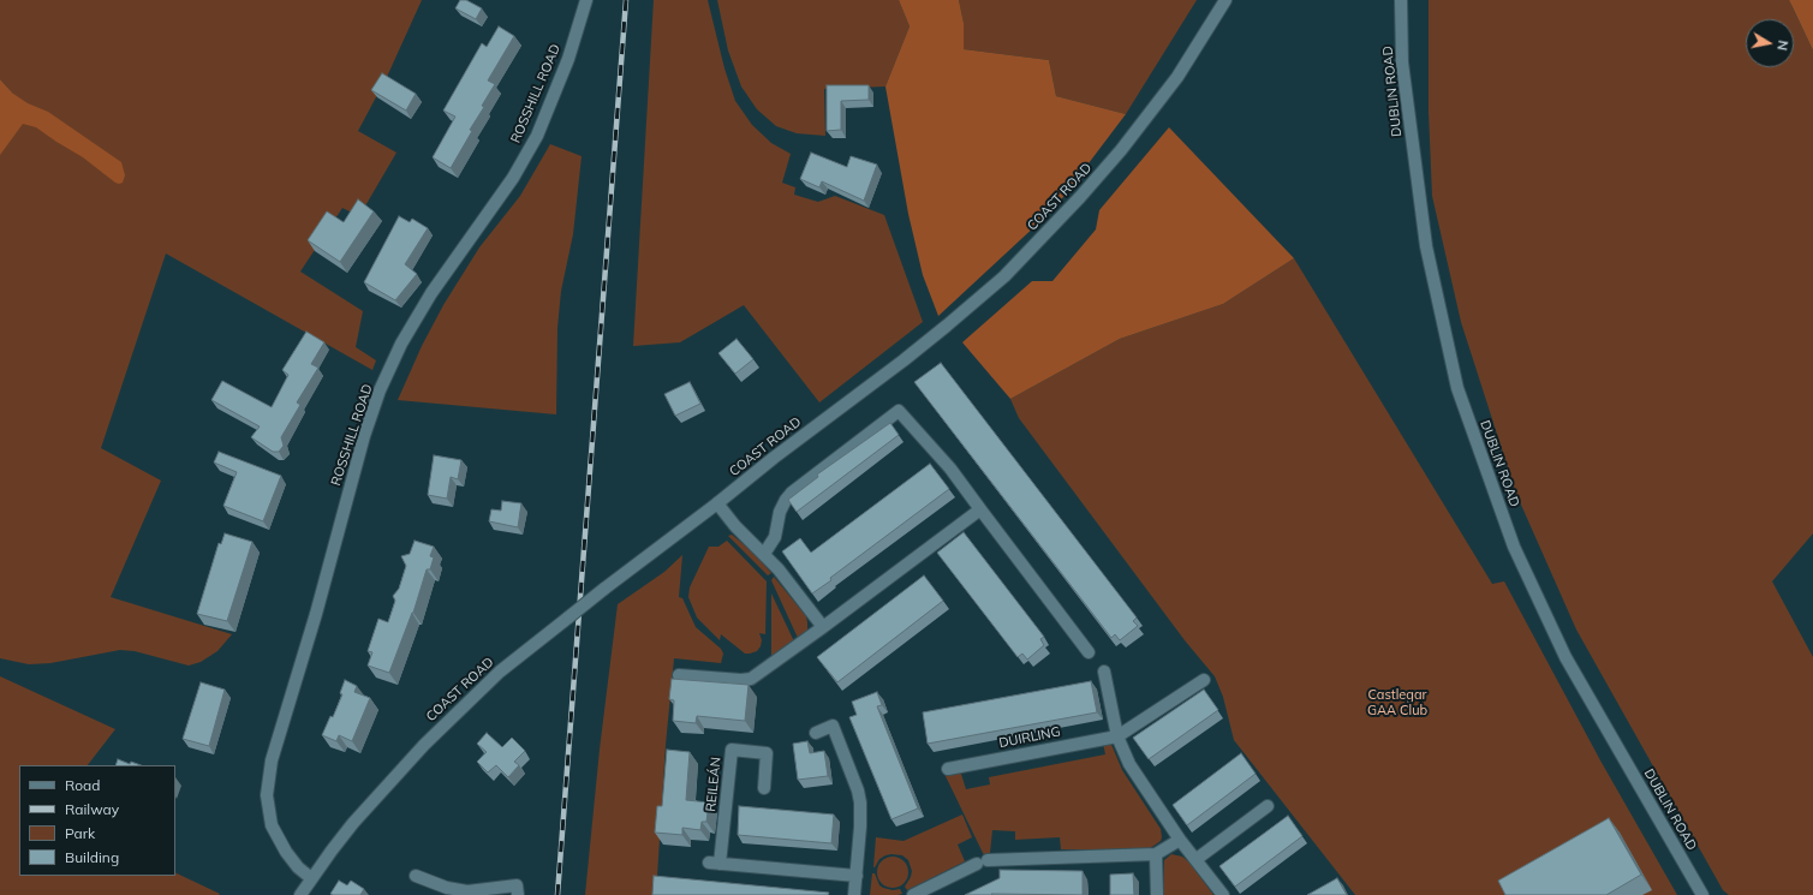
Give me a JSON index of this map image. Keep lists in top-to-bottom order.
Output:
{
  "streets": {
    "street": [
      "DUBLIN ROAD",
      "ROSSHILL ROAD",
      "COAST ROAD",
      "DUIRLING",
      "REILEÁN"
    ]
  },
  "crossings": [
    ["ROSSHILL ROAD", "COAST ROAD"]
  ],
  "parks": ["Castlegar GAA Club"],
  "legend": [
    "Road",
    "Railway",
    "Park",
    "Building"
  ],
  "north": "right"
}
